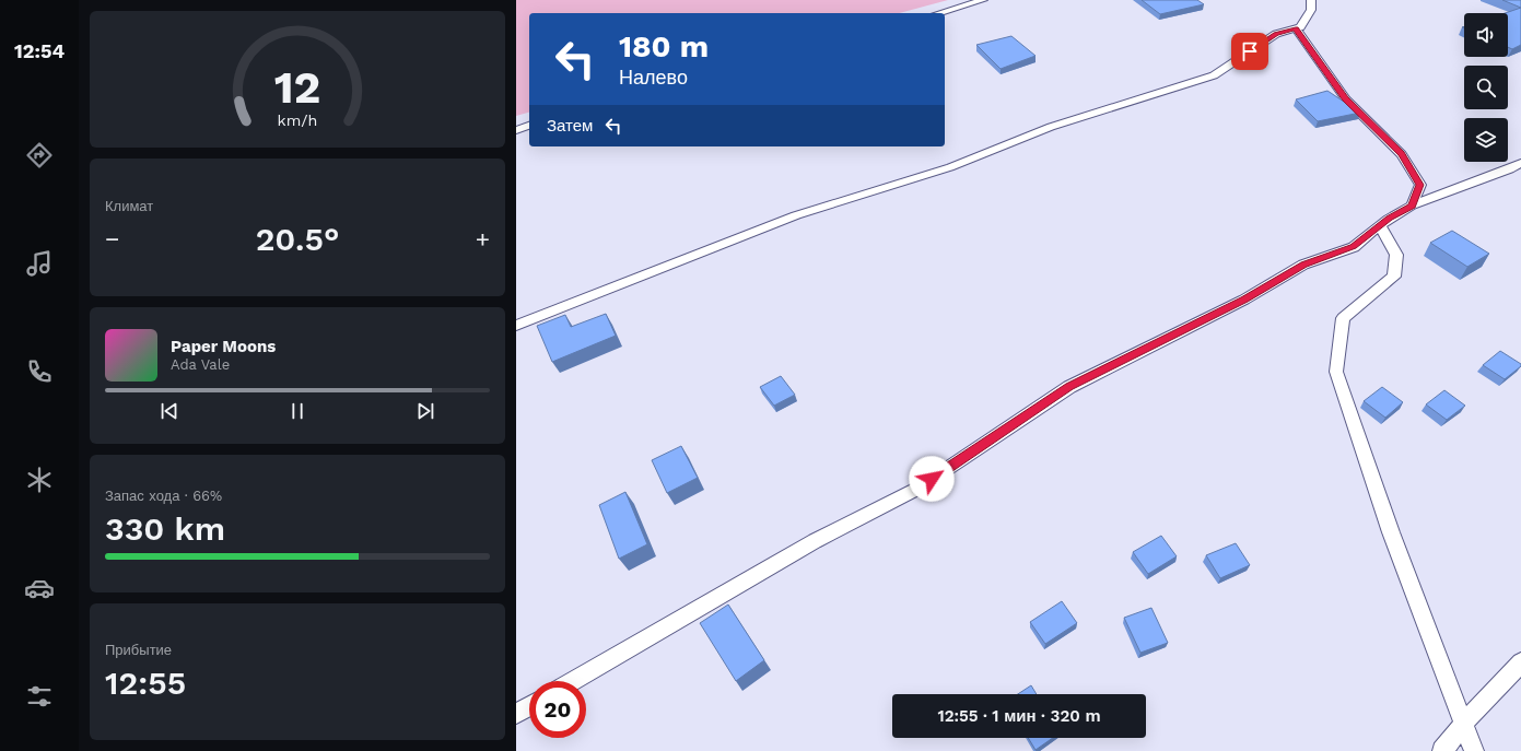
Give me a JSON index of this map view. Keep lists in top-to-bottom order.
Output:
{
  "page": {
    "tabs": "12:54",
    "turn": ["180 m", "Налево"],
    "then": "Затем",
    "tile": [
      "Климат",
      ["Запас хода · 66%", "330 km"],
      ["Прибытие", "12:55"]
    ],
    "heat": ["−", "20.5°", "+"],
    "song": ["Paper Moons", "Ada Vale"],
    "limit": "20",
    "trip": "12:55 · 1 мин · 320 m",
    "gauge": ["12", "km/h"]
  }
}
